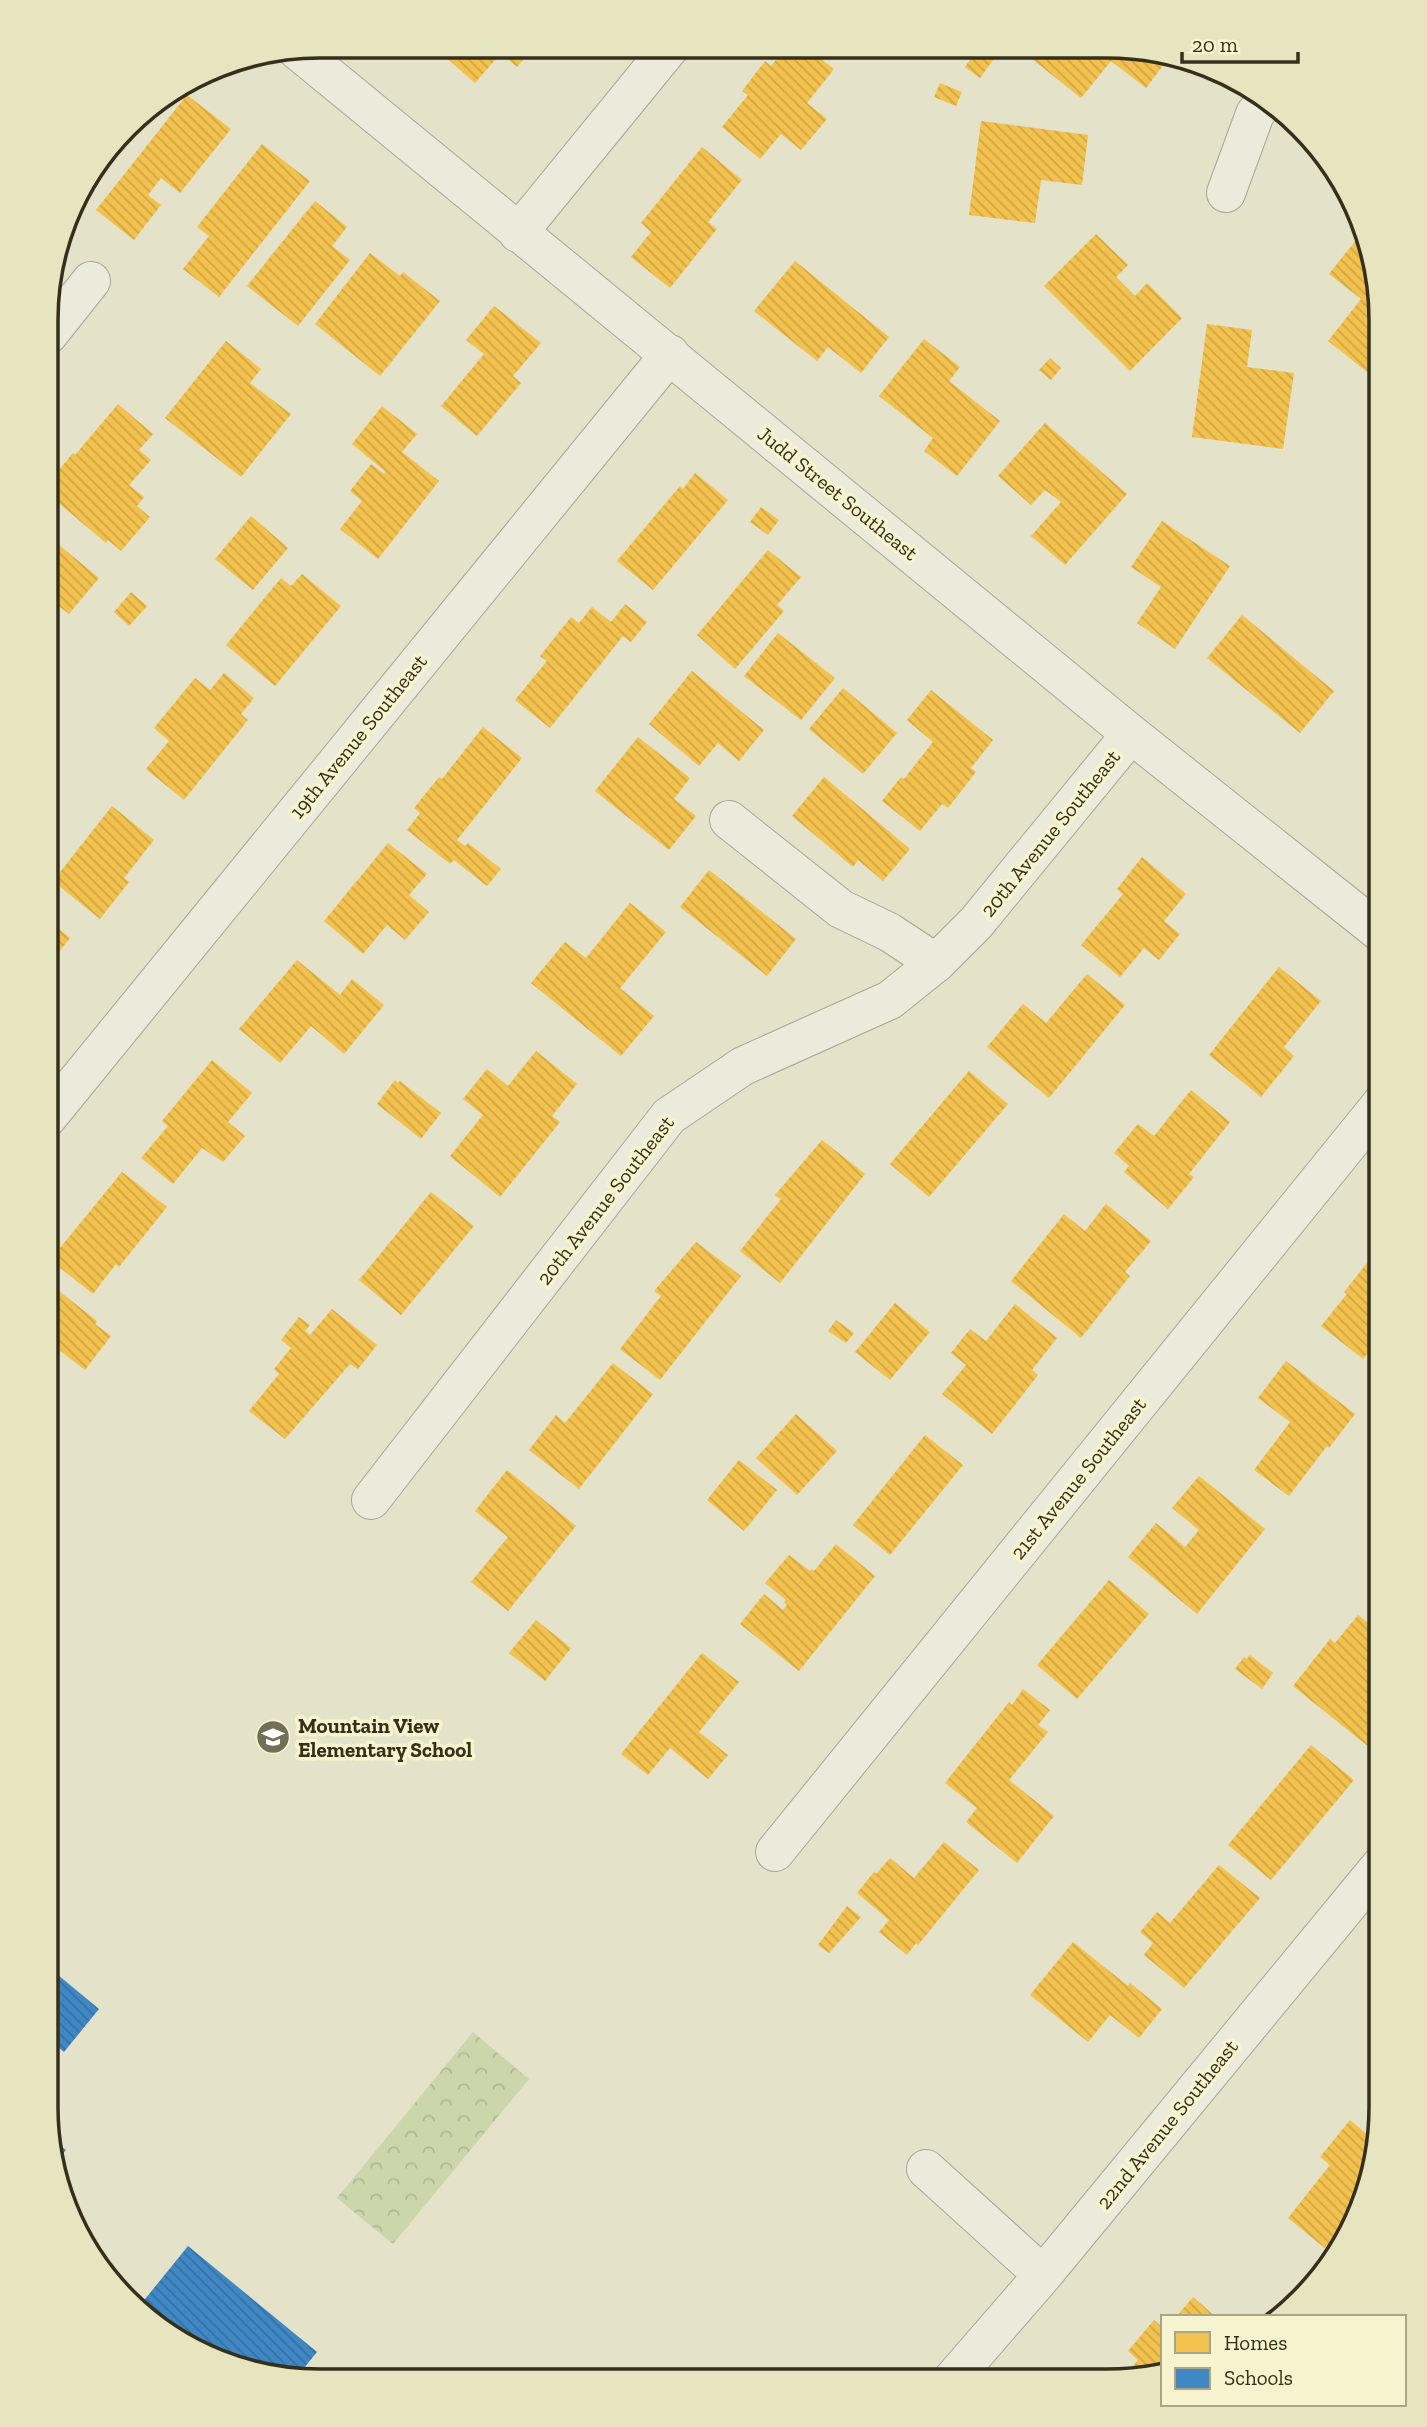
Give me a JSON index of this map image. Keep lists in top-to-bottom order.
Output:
{
  "streets": {
    "street": [
      "Judd Street Southeast",
      "19th Avenue Southeast",
      "20th Avenue Southeast",
      "21st Avenue Southeast",
      "22nd Avenue Southeast"
    ]
  },
  "crossings": [
    ["Judd Street Southeast", "19th Avenue Southeast"],
    ["Judd Street Southeast", "20th Avenue Southeast"]
  ],
  "places": {
    "school or university": ["Mountain View Elementary School"]
  },
  "legend": ["Homes", "Schools"],
  "scale_bar": "20 m"
}
